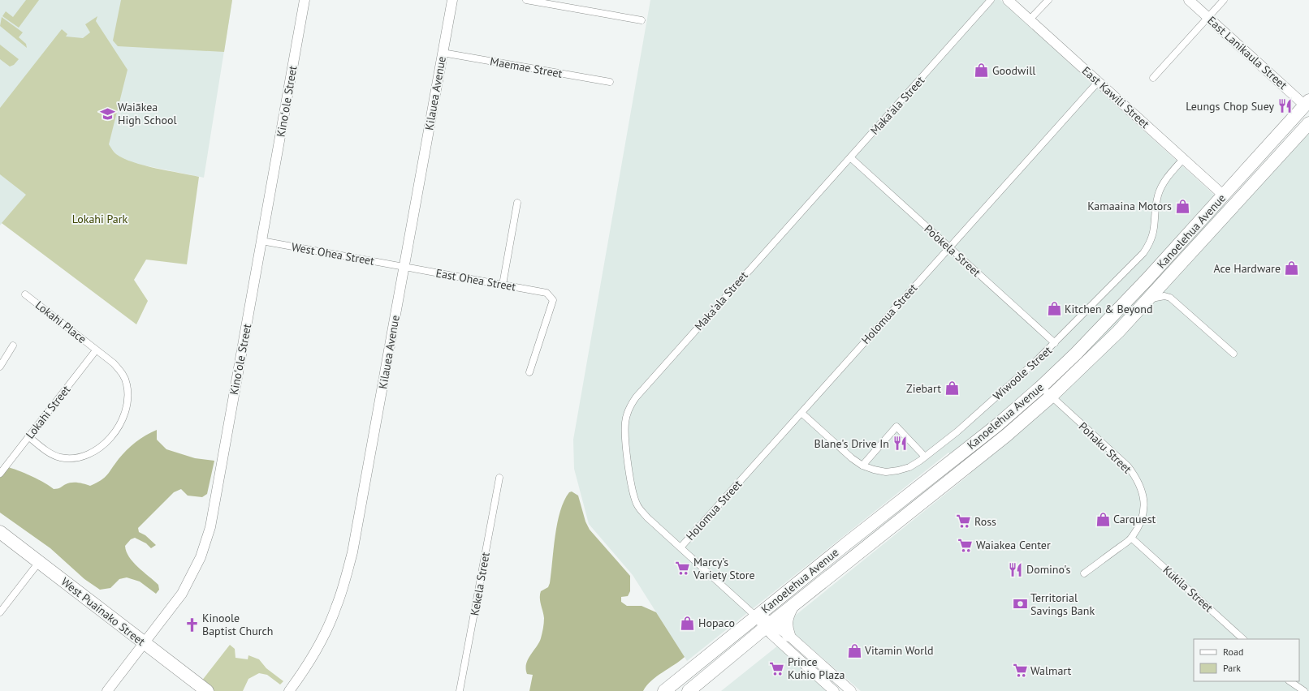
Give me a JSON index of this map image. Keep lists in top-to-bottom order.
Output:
{
  "streets": {
    "highway": ["Kanoelehua Avenue", "West Puainako Street"],
    "street": [
      "East Lanikaula Street",
      "Maemae Street",
      "Kilauea Avenue",
      "East Kawili Street",
      "Kinoʻole Street",
      "Maka‘ala Street",
      "Po‘okela Street",
      "West Ohea Street",
      "East Ohea Street",
      "Holomua Street",
      "Lokahi Place",
      "Wiwoole Street",
      "Lokahi Street",
      "Pohaku Street",
      "Kekela Street",
      "Kukila Street"
    ]
  },
  "crossings": [
    ["East Lanikaula Street", "Kanoelehua Avenue"],
    ["Maemae Street", "Kilauea Avenue"],
    ["Kilauea Avenue", "West Ohea Street"],
    ["Kilauea Avenue", "East Ohea Street"],
    ["East Kawili Street", "Kanoelehua Avenue"],
    ["East Kawili Street", "Holomua Street"],
    ["East Kawili Street", "Wiwoole Street"],
    ["Kinoʻole Street", "West Ohea Street"],
    ["Kinoʻole Street", "West Puainako Street"],
    ["Maka‘ala Street", "Kanoelehua Avenue"],
    ["Maka‘ala Street", "Po‘okela Street"],
    ["Maka‘ala Street", "Holomua Street"],
    ["Kanoelehua Avenue", "Pohaku Street"],
    ["Po‘okela Street", "Holomua Street"],
    ["Po‘okela Street", "Wiwoole Street"],
    ["West Ohea Street", "East Ohea Street"],
    ["Holomua Street", "Wiwoole Street"],
    ["Lokahi Place", "Lokahi Street"],
    ["Pohaku Street", "Kukila Street"]
  ],
  "parks": ["Lokahi Park"],
  "places": {
    "shop": [
      "Goodwill",
      "Kamaaina Motors",
      "Ace Hardware",
      "Kitchen & Beyond",
      "Ziebart",
      "Carquest",
      "Hopaco",
      "Vitamin World"
    ],
    "restaurant": ["Leungs Chop Suey", "Blane's Drive In", "Domino's"],
    "school or university": ["Waiākea High School"],
    "supermarket": [
      "Ross",
      "Waiakea Center",
      "Marcy’s Variety Store",
      "Prince Kuhio Plaza",
      "Walmart"
    ],
    "bank": ["Territorial Savings Bank"],
    "church": ["Kinoole Baptist Church"]
  },
  "legend": ["Road", "Park"]
}
